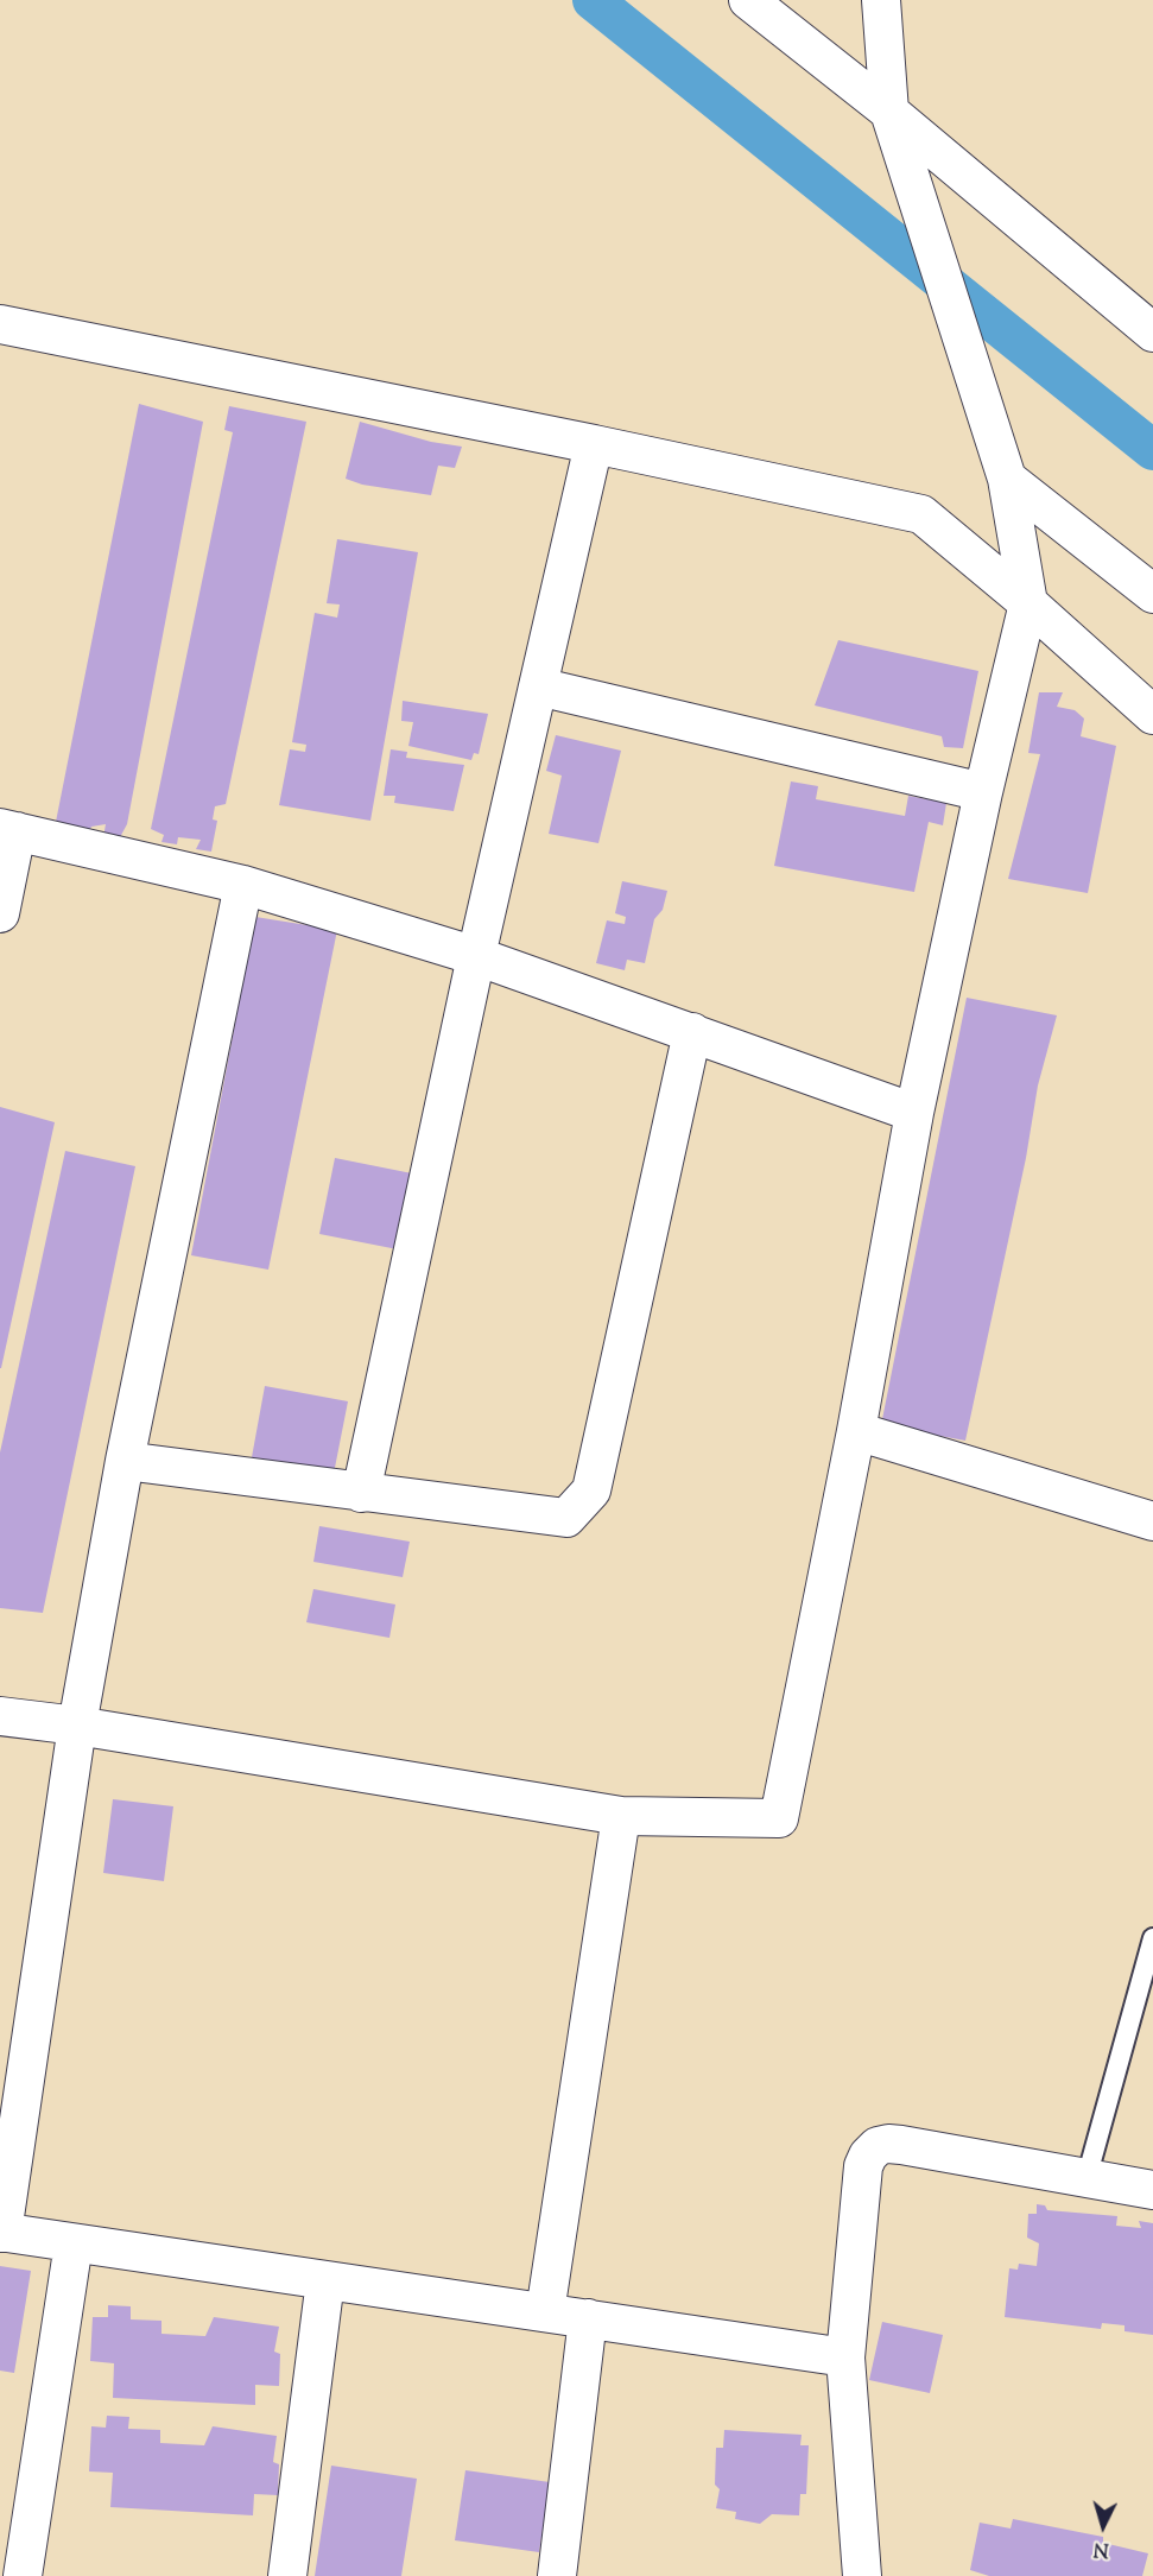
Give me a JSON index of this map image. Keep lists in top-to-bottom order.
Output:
{
  "north": "bottom"
}
